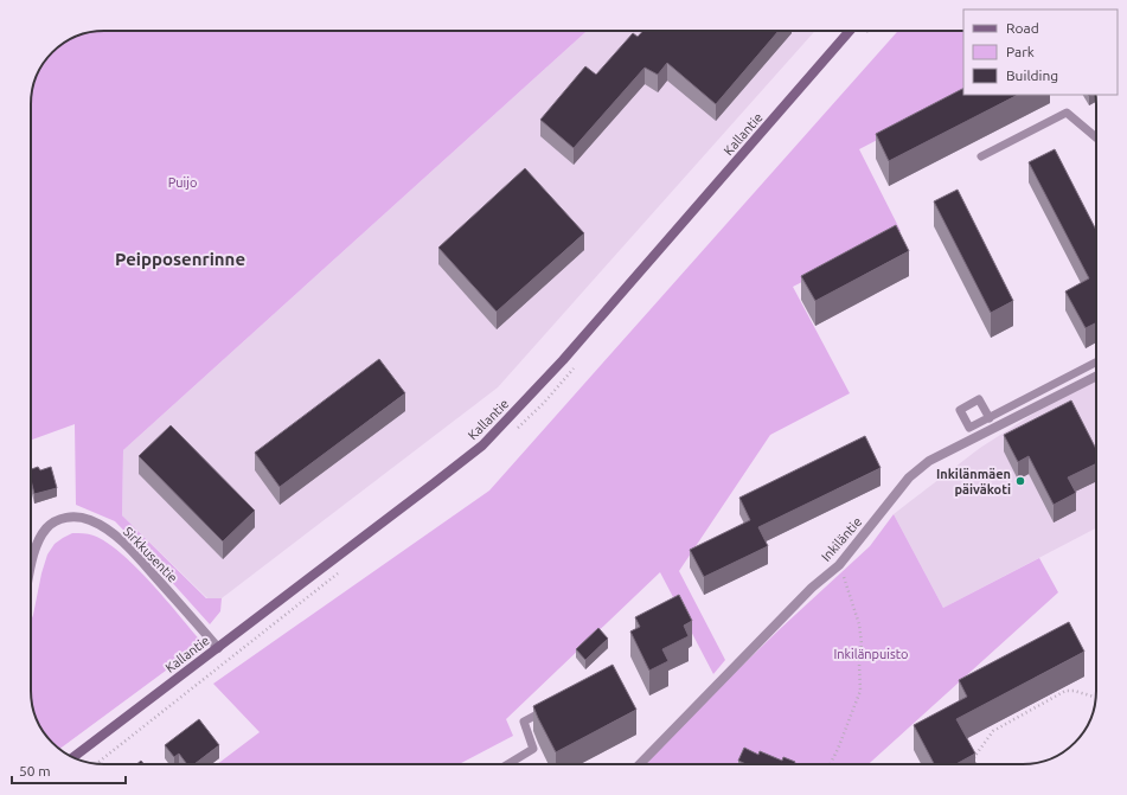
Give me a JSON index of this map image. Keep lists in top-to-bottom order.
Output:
{
  "streets": {
    "main road": ["Kallantie"],
    "street": ["Inkiläntie", "Sirkkusentie"]
  },
  "crossings": [
    ["Kallantie", "Sirkkusentie"]
  ],
  "districts": ["Peipposenrinne"],
  "parks": ["Puijo", "Inkilänpuisto"],
  "places": ["Inkilänmäen päiväkoti"],
  "legend": ["Road", "Park", "Building"],
  "scale_bar": "50 m"
}
